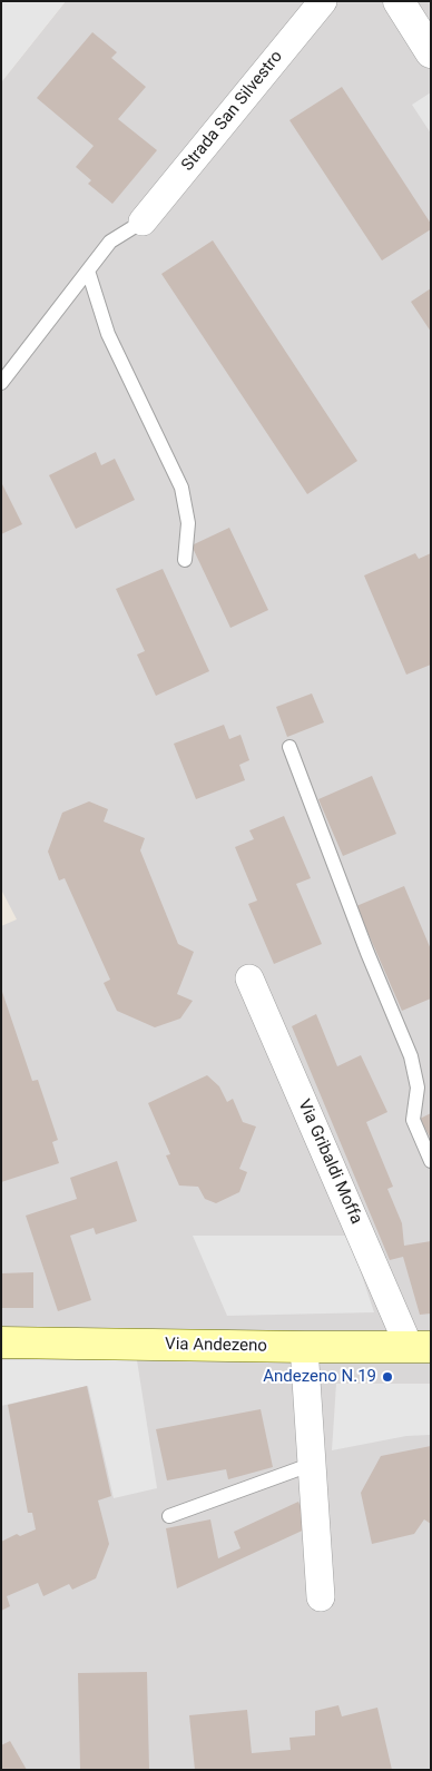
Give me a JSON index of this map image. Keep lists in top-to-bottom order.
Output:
{
  "streets": {
    "main road": ["Via Andezeno"],
    "street": ["Strada San Silvestro", "Via Gribaldi Moffa"]
  },
  "crossings": [
    ["Via Gribaldi Moffa", "Via Andezeno"]
  ],
  "places": ["Andezeno N.19"]
}
